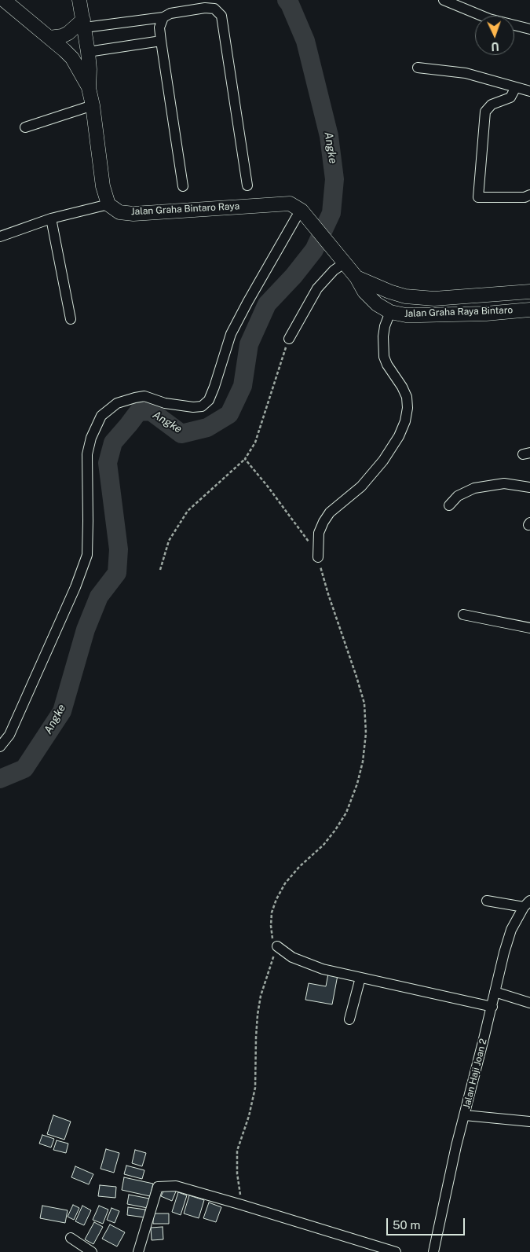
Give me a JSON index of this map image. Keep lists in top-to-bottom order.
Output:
{
  "streets": {
    "main road": ["Jalan Graha Bintaro Raya", "Jalan Graha Raya Bintaro"],
    "street": ["Jalan Haji Joan 2"]
  },
  "crossings": [
    ["Jalan Graha Bintaro Raya", "Jalan Graha Raya Bintaro"]
  ],
  "water": ["Angke"],
  "scale_bar": "50 m",
  "north": "bottom"
}
